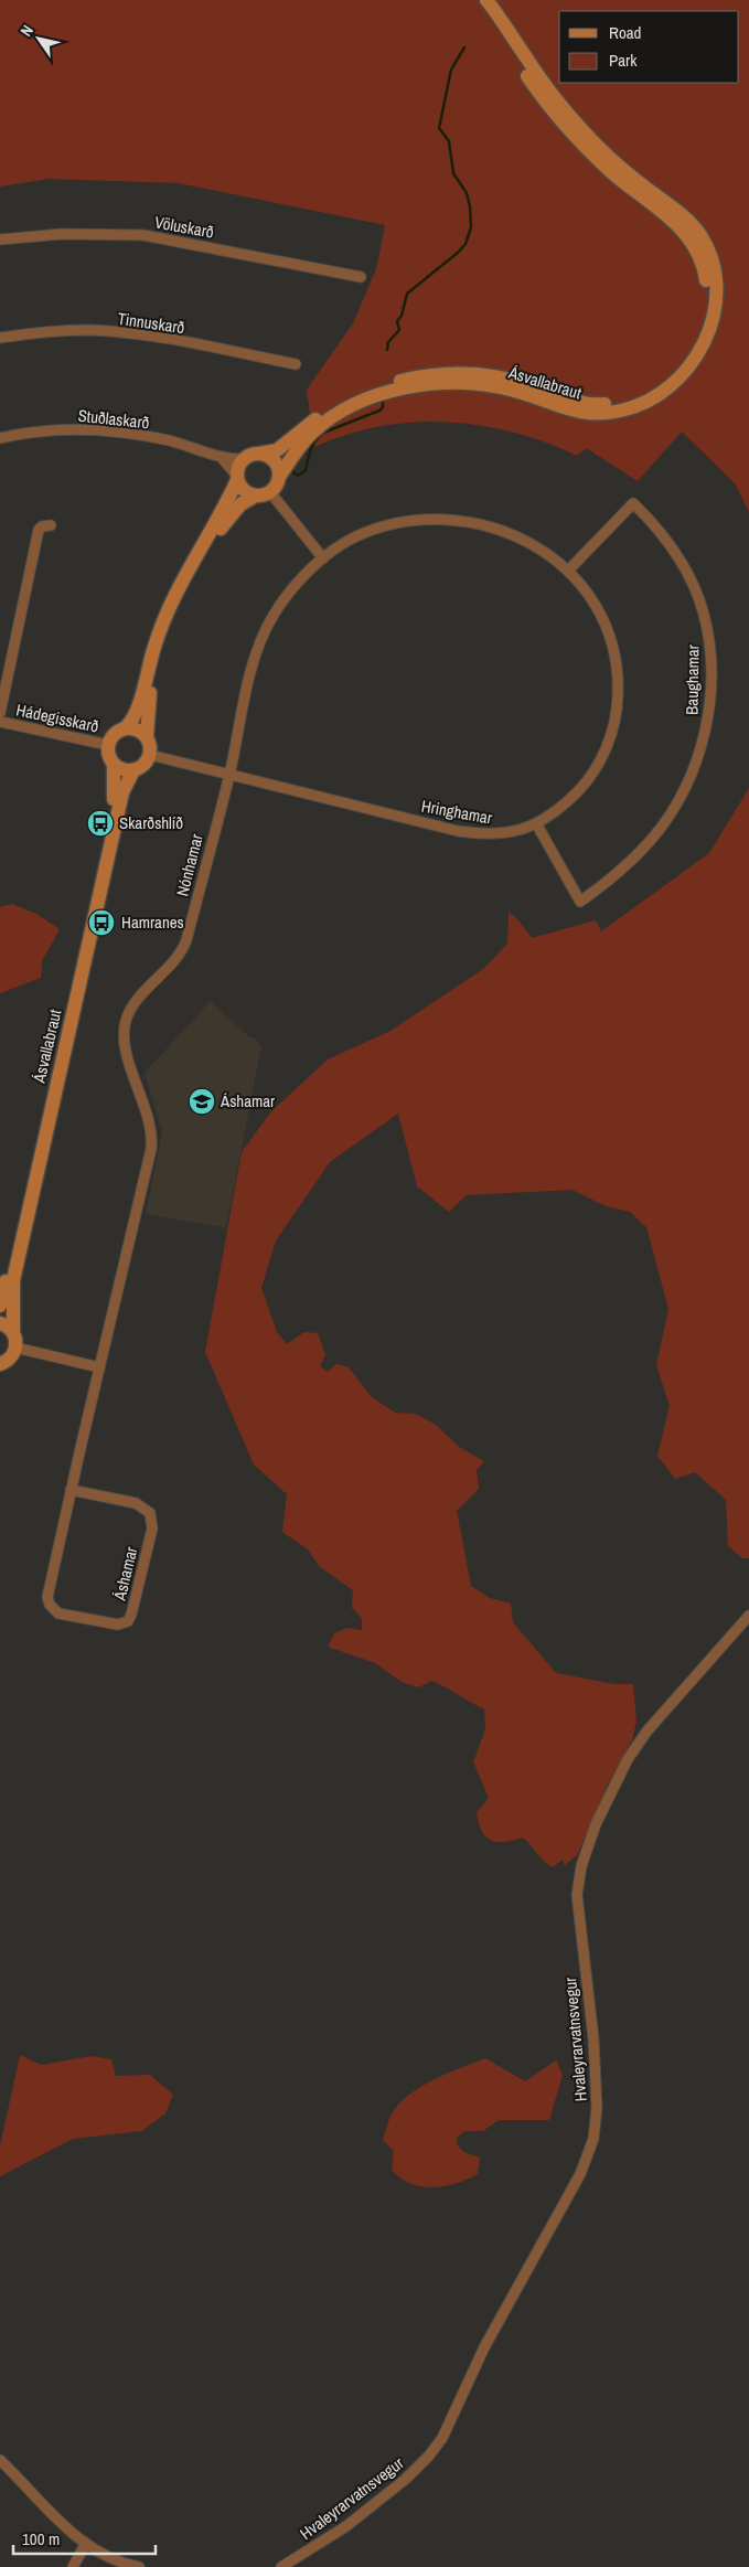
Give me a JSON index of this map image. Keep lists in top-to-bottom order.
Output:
{
  "streets": {
    "main road": ["Ásvallabraut"],
    "street": [
      "Völuskarð",
      "Tinnuskarð",
      "Stuðlaskarð",
      "Baughamar",
      "Hádegisskarð",
      "Hringhamar",
      "Nónhamar",
      "Áshamar",
      "Hvaleyrarvatnsvegur"
    ]
  },
  "crossings": [
    ["Ásvallabraut", "Stuðlaskarð"],
    ["Ásvallabraut", "Hádegisskarð"],
    ["Ásvallabraut", "Hringhamar"],
    ["Baughamar", "Hringhamar"],
    ["Hádegisskarð", "Hringhamar"],
    ["Hringhamar", "Nónhamar"],
    ["Nónhamar", "Áshamar"]
  ],
  "places": {
    "bus stop": ["Skarðshlíð", "Hamranes"],
    "school or university": ["Áshamar"]
  },
  "legend": ["Road", "Park"],
  "scale_bar": "100 m",
  "north": "top left"
}
